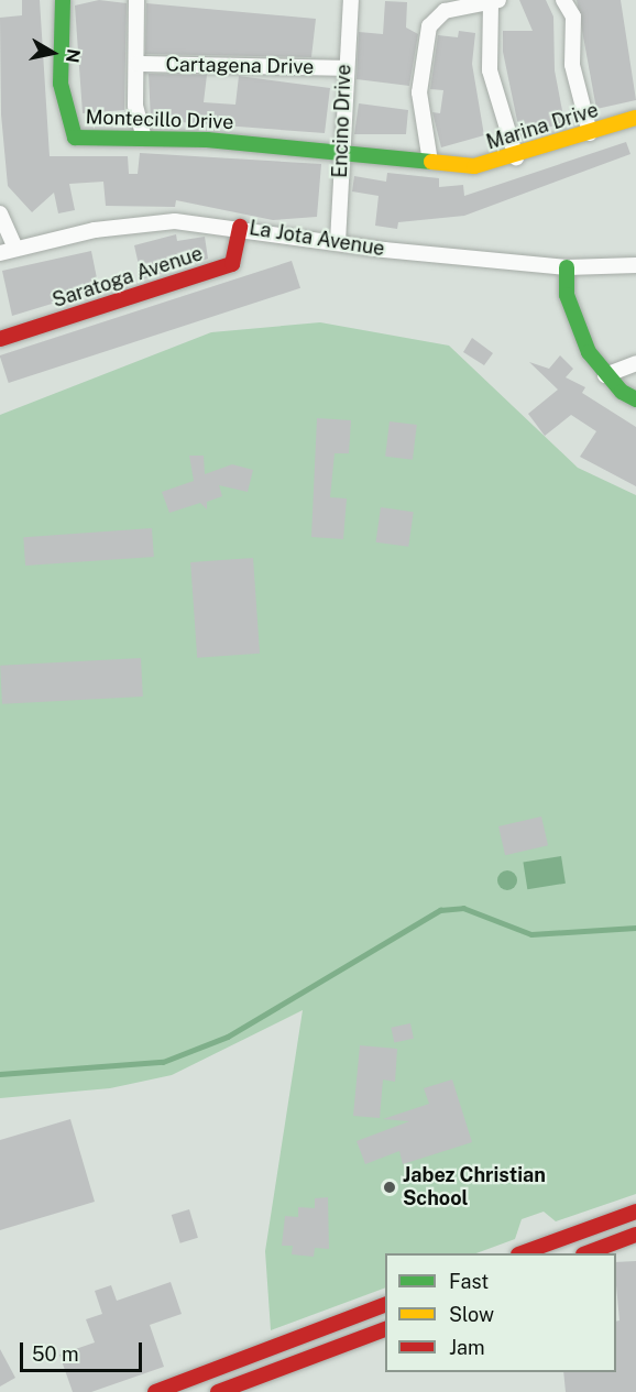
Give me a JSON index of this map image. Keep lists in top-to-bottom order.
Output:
{
  "streets": {
    "main road": ["Montecillo Drive", "Marina Drive", "Saratoga Avenue"],
    "street": ["Cartagena Drive", "Encino Drive", "La Jota Avenue"]
  },
  "crossings": [
    ["Cartagena Drive", "Encino Drive"],
    ["Montecillo Drive", "Encino Drive"],
    ["Montecillo Drive", "Marina Drive"],
    ["Encino Drive", "Marina Drive"],
    ["Encino Drive", "La Jota Avenue"],
    ["La Jota Avenue", "Saratoga Avenue"]
  ],
  "places": ["Jabez Christian School"],
  "legend": ["Fast", "Slow", "Jam"],
  "scale_bar": "50 m",
  "north": "right"
}
